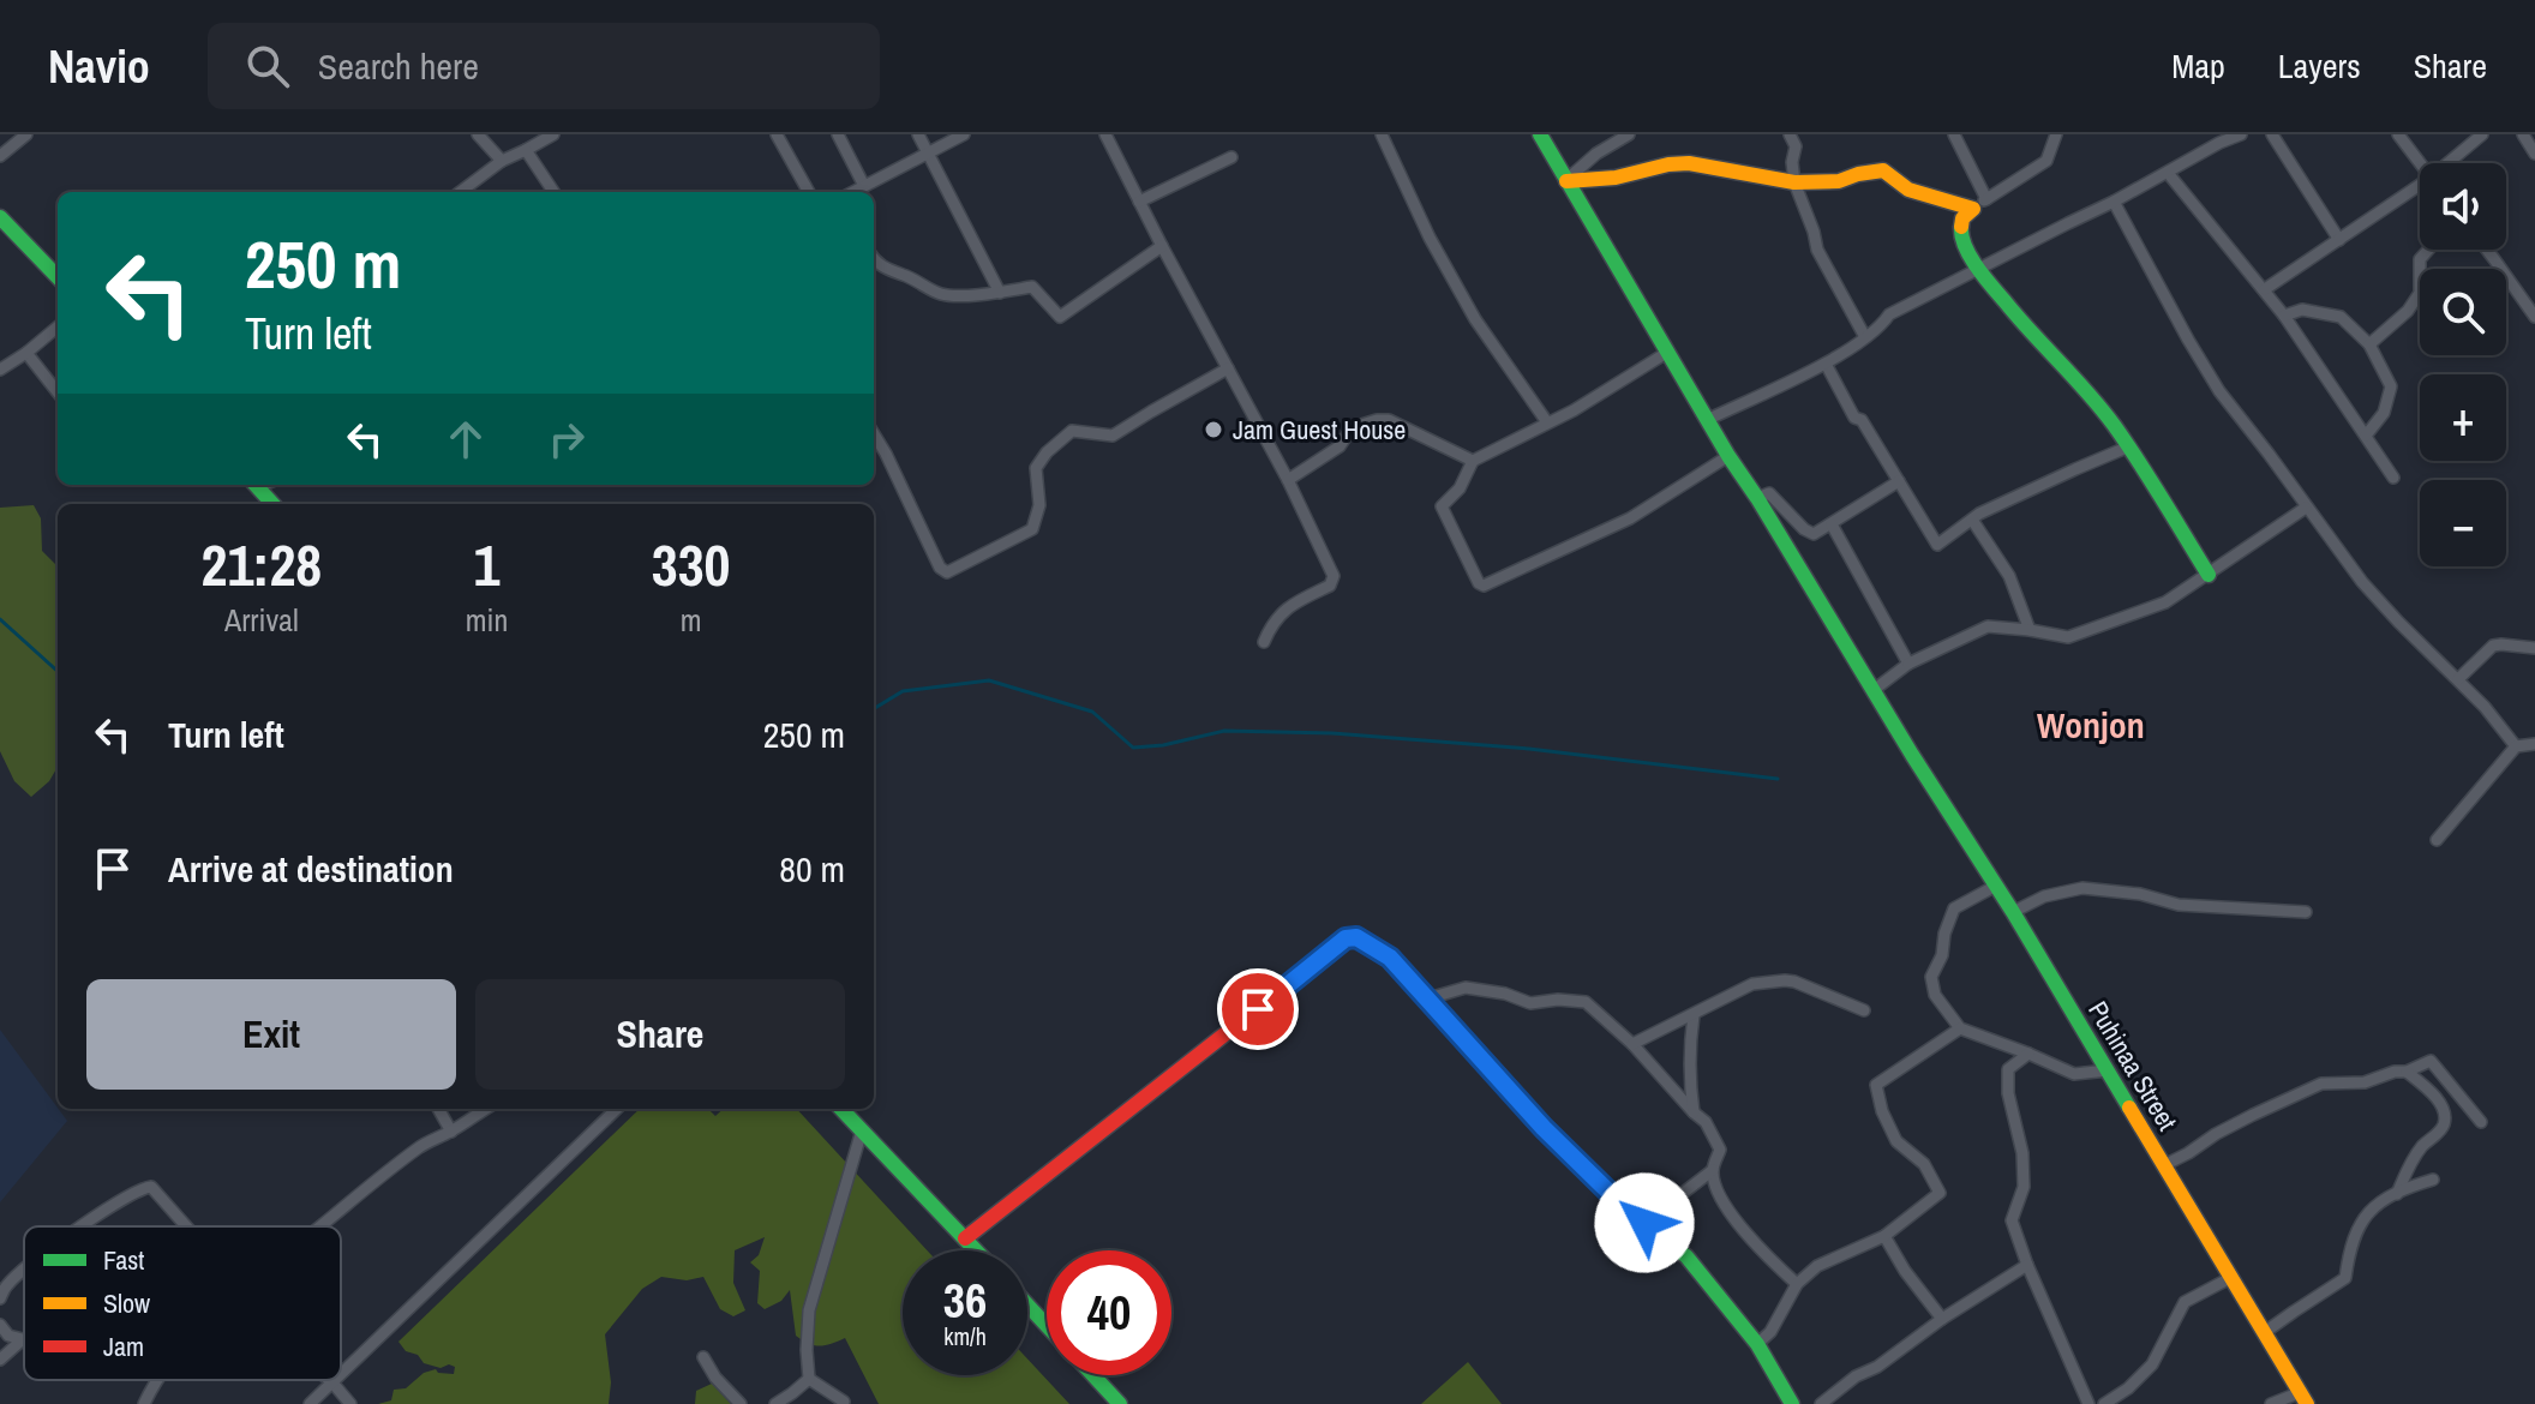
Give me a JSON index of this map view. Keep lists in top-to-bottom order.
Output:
{
  "streets": {
    "street": ["Puhinaa Street"]
  },
  "districts": ["Wonjon"],
  "places": ["Jam Guest House"],
  "legend": ["Fast", "Slow", "Jam"],
  "page": {
    "header": "Navio",
    "search": "Search here",
    "nav": ["Map", "Layers", "Share"],
    "map_buttons": ["+", "−"],
    "turn": ["250 m", "Turn left"],
    "eta": [
      "21:28",
      "Arrival",
      "1",
      "min",
      "330",
      "m"
    ],
    "list": [
      {
        "name": "Turn left",
        "value": "250 m"
      },
      {
        "name": "Arrive at destination",
        "value": "80 m"
      }
    ],
    "buttons": ["Exit", "Share"],
    "speed": "36 km/h",
    "limit": "40"
  }
}
